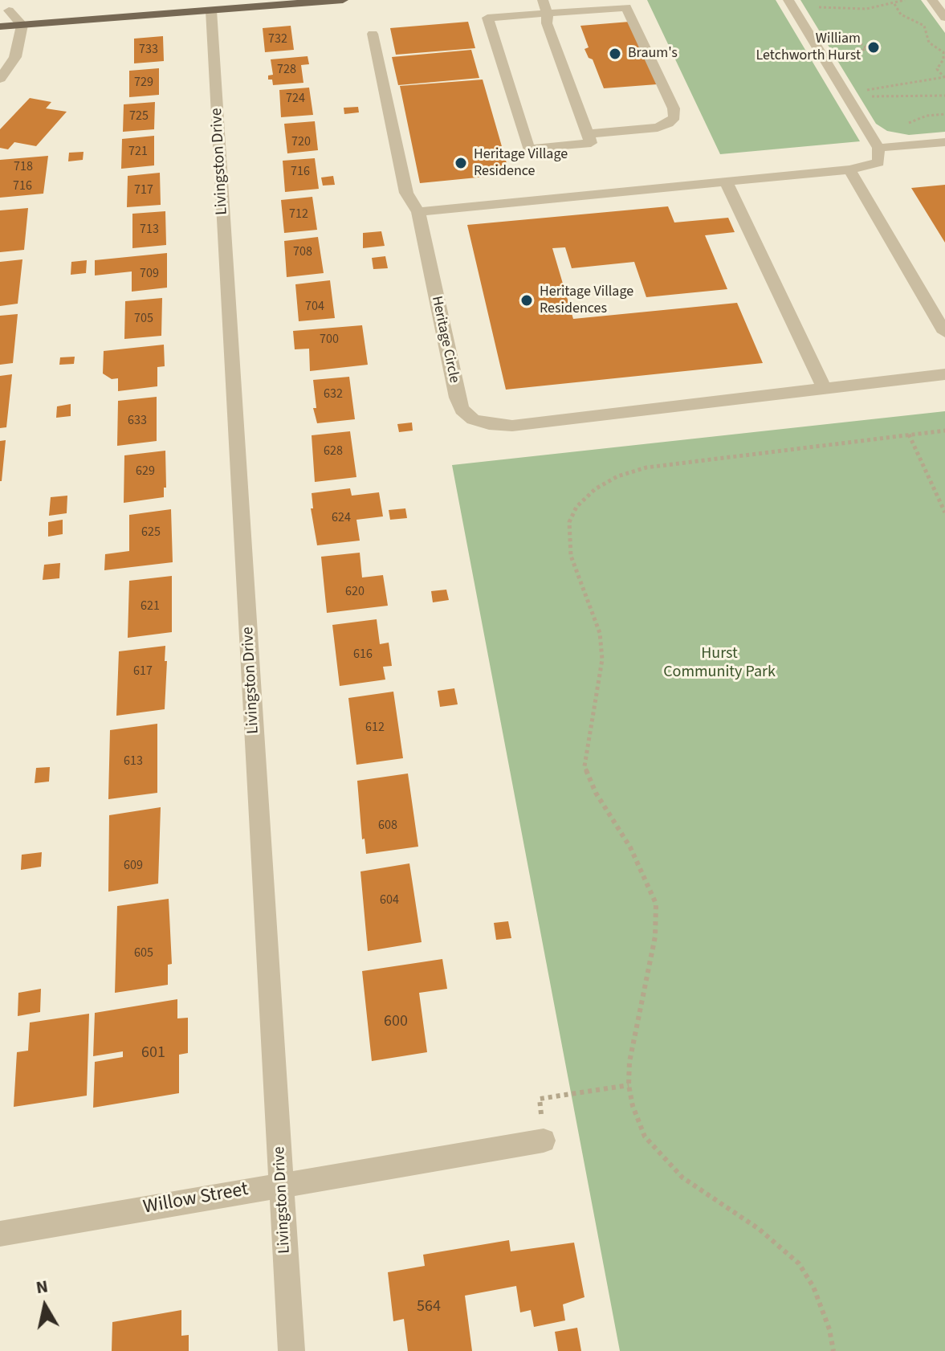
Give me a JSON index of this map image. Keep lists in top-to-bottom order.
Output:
{
  "streets": {
    "street": ["Livingston Drive", "Heritage Circle", "Willow Street"]
  },
  "crossings": [
    ["Livingston Drive", "Willow Street"]
  ],
  "parks": ["Hurst Community Park"],
  "places": [
    "William Letchworth Hurst",
    "Braum's",
    "Heritage Village Residence",
    "Heritage Village Residences"
  ],
  "house_numbers": [
    "732",
    "733",
    "728",
    "729",
    "724",
    "725",
    "720",
    "721",
    "718",
    "716",
    "716",
    "717",
    "712",
    "713",
    "708",
    "709",
    "704",
    "705",
    "700",
    "632",
    "633",
    "628",
    "629",
    "624",
    "625",
    "620",
    "621",
    "616",
    "617",
    "612",
    "613",
    "608",
    "609",
    "604",
    "605",
    "600",
    "601",
    "564"
  ],
  "north": "top"
}
